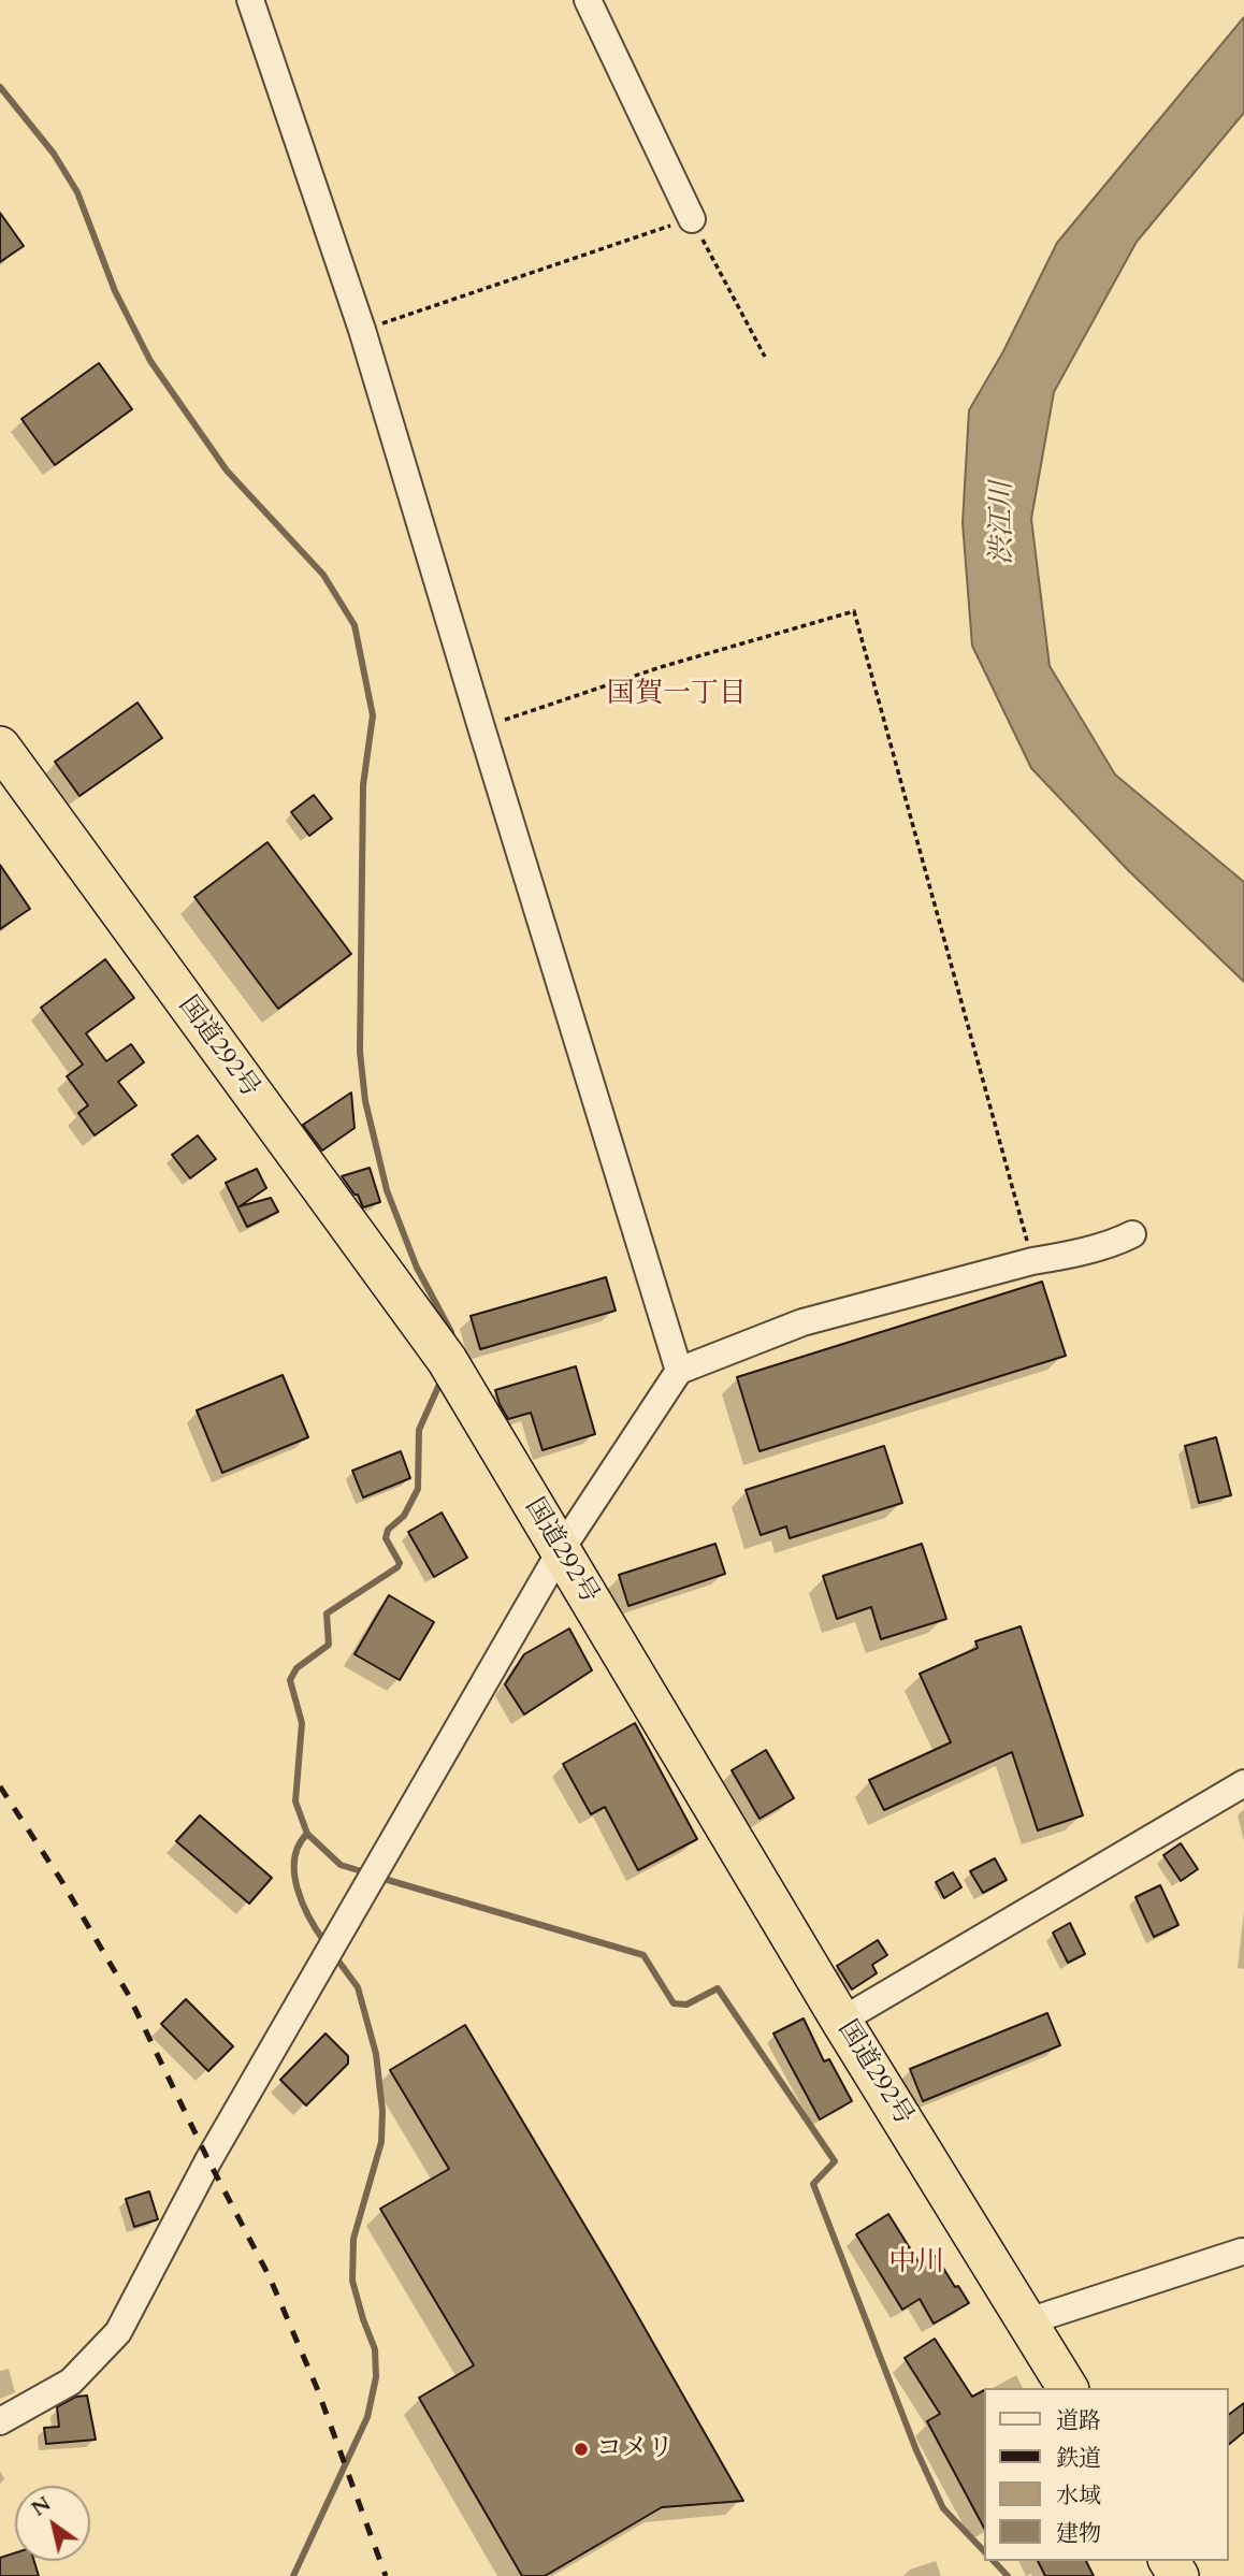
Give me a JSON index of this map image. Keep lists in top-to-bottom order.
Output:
{
  "streets": {
    "highway": ["国道292号"]
  },
  "districts": ["国賀一丁目", "中川"],
  "water": ["渋江川"],
  "places": ["コメリ"],
  "legend": [
    "道路",
    "鉄道",
    "水域",
    "建物"
  ],
  "north": "top left"
}
